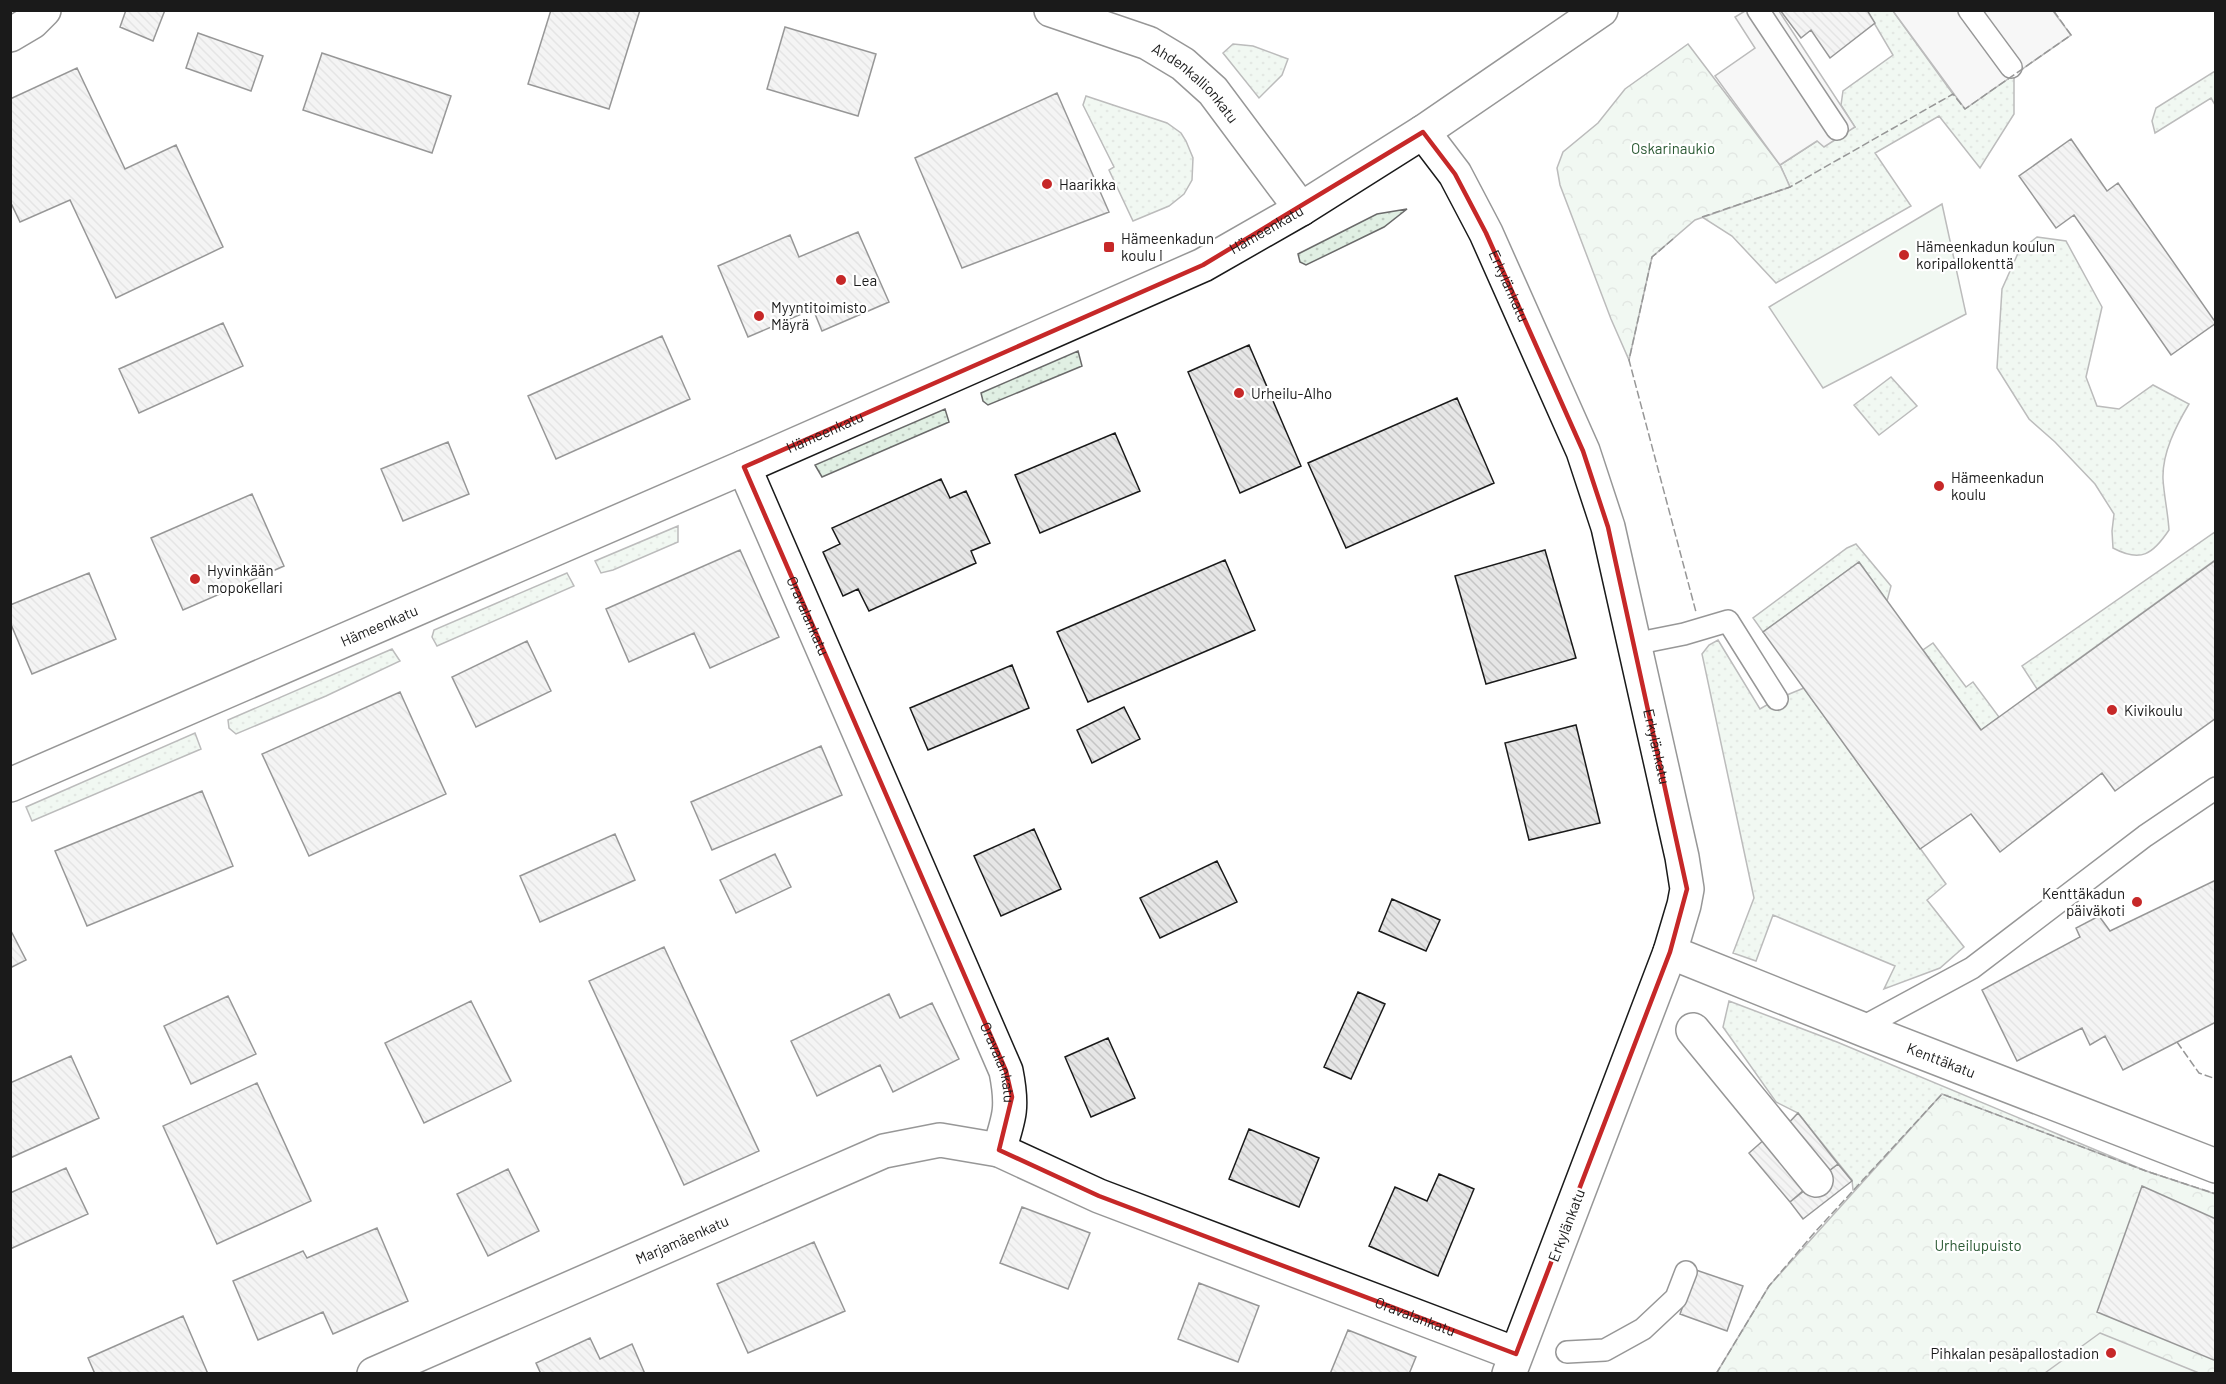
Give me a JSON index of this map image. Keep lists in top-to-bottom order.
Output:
{
  "streets": {
    "street": [
      "Ahdenkallionkatu",
      "Hämeenkatu",
      "Erkylänkatu",
      "Oravalankatu",
      "Kenttäkatu",
      "Marjamäenkatu"
    ]
  },
  "crossings": [
    ["Ahdenkallionkatu", "Hämeenkatu"],
    ["Hämeenkatu", "Erkylänkatu"],
    ["Hämeenkatu", "Oravalankatu"],
    ["Erkylänkatu", "Oravalankatu"],
    ["Erkylänkatu", "Kenttäkatu"],
    ["Oravalankatu", "Marjamäenkatu"]
  ],
  "parks": ["Oskarinaukio", "Urheilupuisto"],
  "places": {
    "other": [
      "Haarikka",
      "Hämeenkadun koulun koripallokenttä",
      "Lea",
      "Myyntitoimisto Mäyrä",
      "Urheilu-Alho",
      "Hämeenkadun koulu",
      "Hyvinkään mopokellari",
      "Kivikoulu",
      "Kenttäkadun päiväkoti",
      "Pihkalan pesäpallostadion"
    ],
    "transit": ["Hämeenkadun koulu I"]
  }
}
